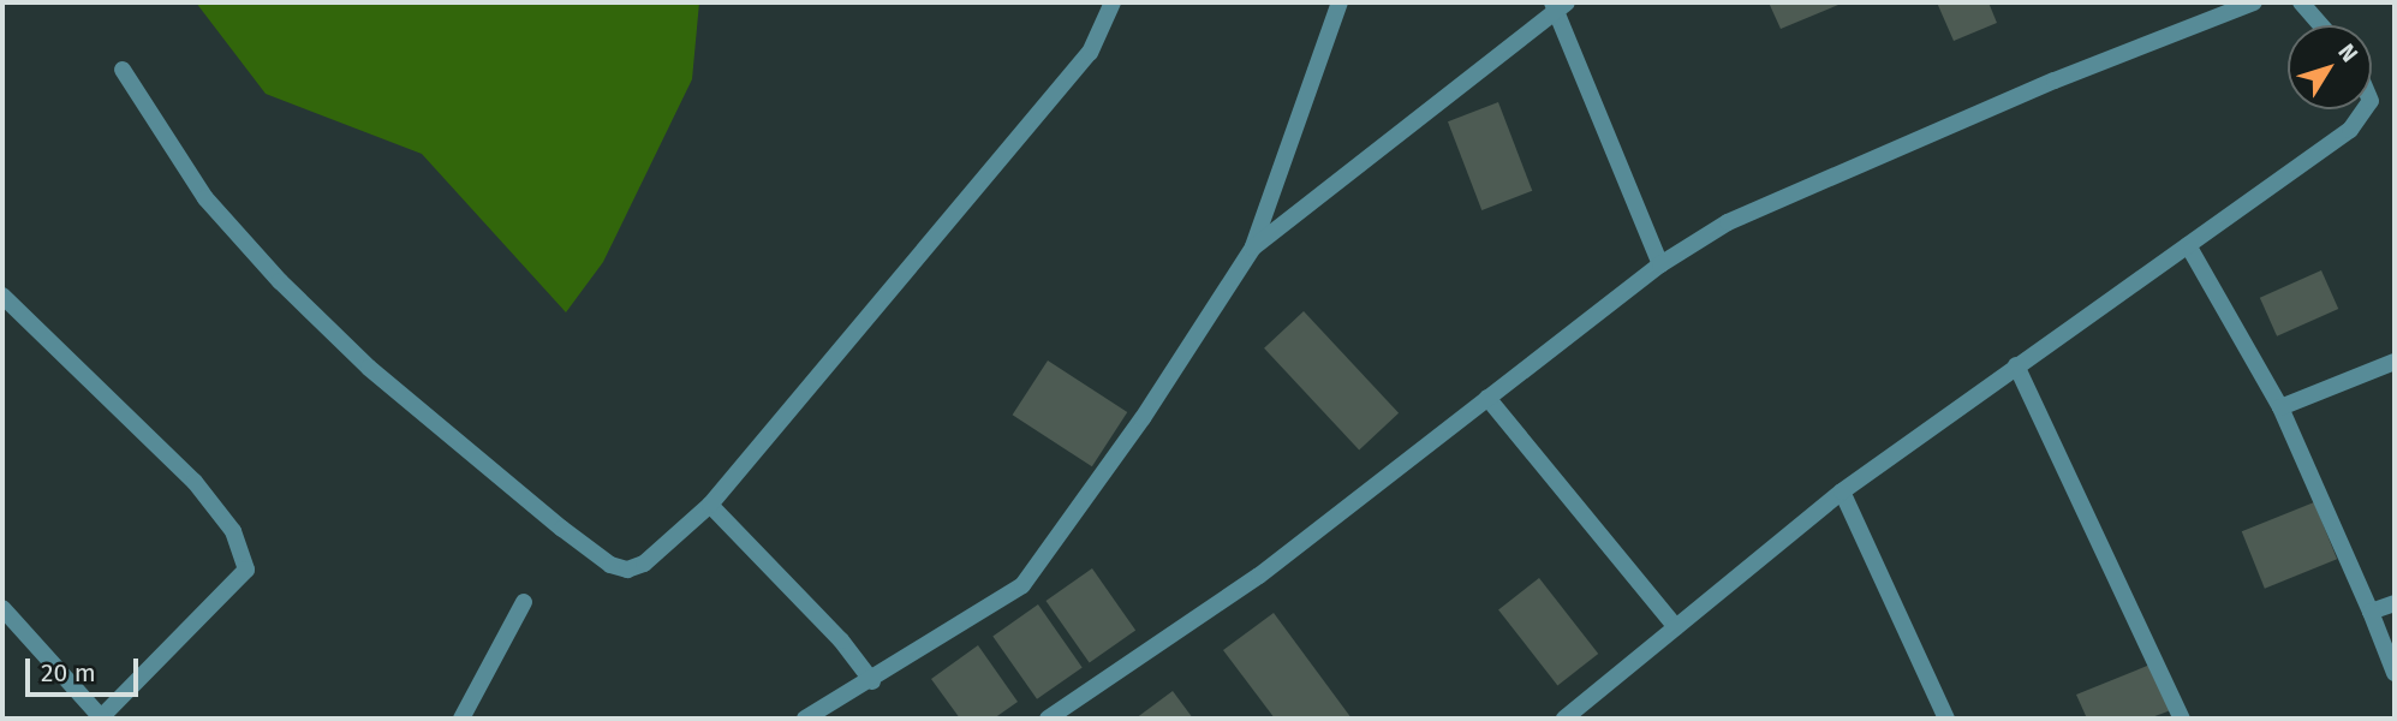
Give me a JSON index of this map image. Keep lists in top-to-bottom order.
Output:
{
  "scale_bar": "20 m",
  "north": "top right"
}
